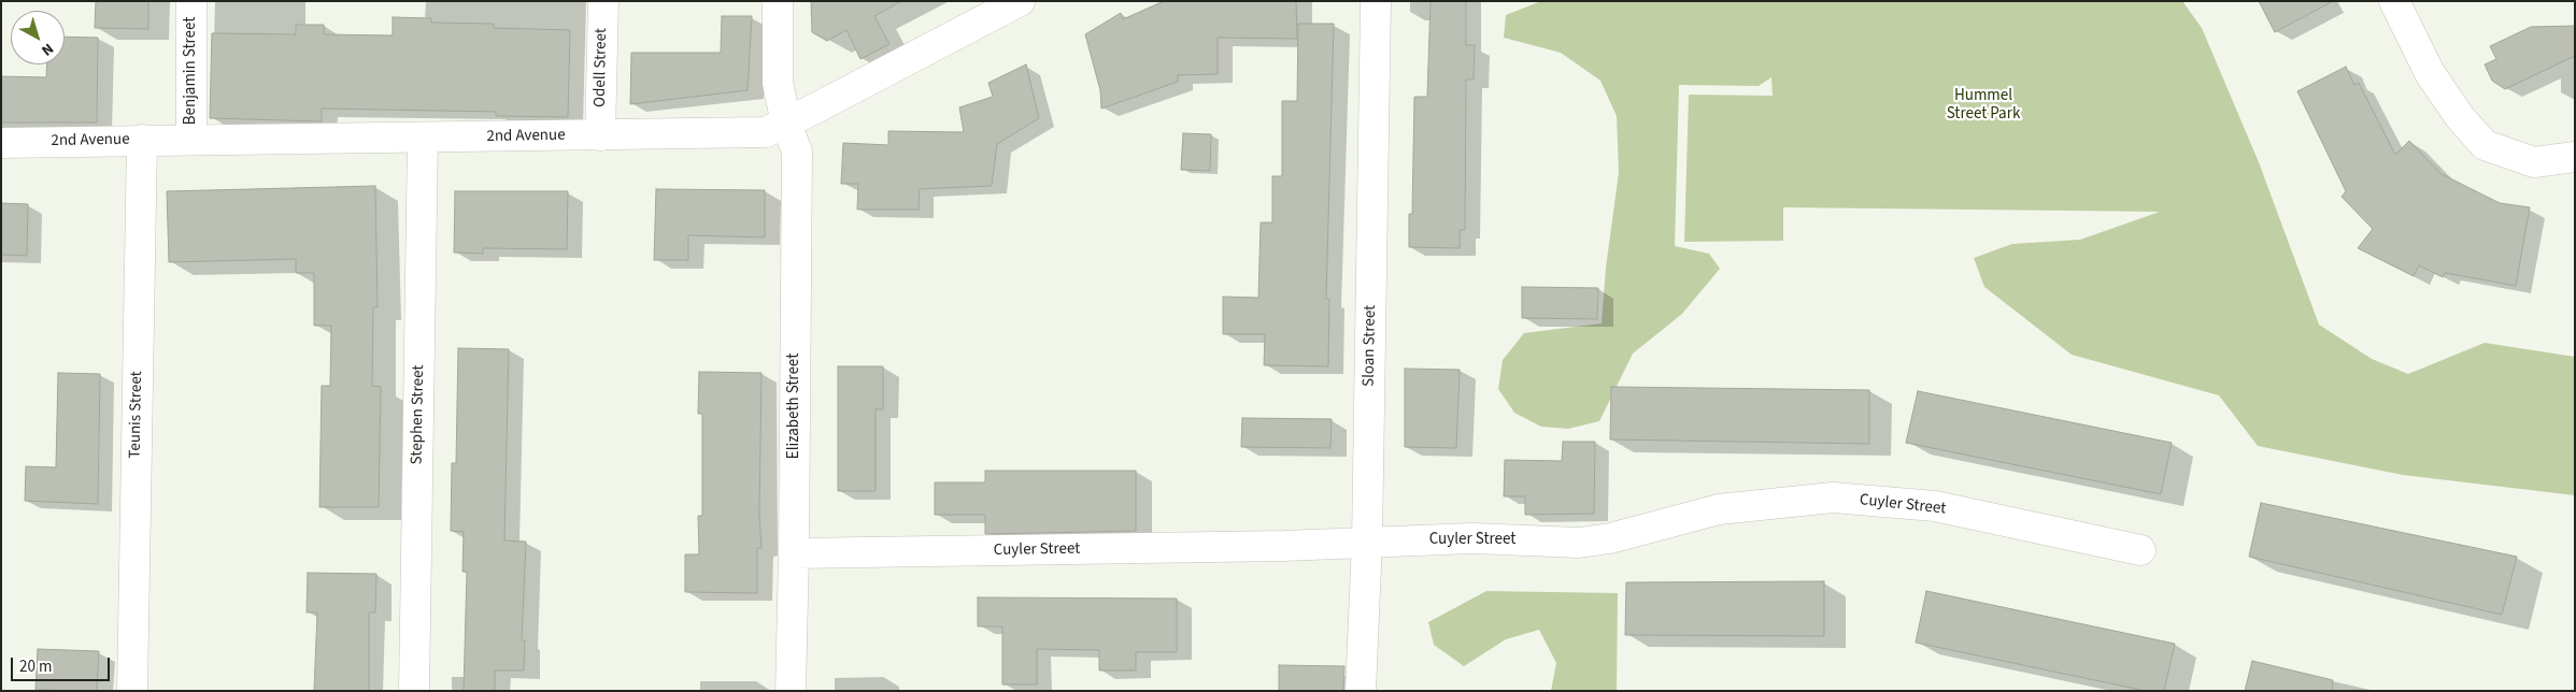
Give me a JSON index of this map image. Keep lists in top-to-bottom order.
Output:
{
  "streets": {
    "street": [
      "Odell Street",
      "Benjamin Street",
      "2nd Avenue",
      "Sloan Street",
      "Elizabeth Street",
      "Teunis Street",
      "Stephen Street",
      "Cuyler Street"
    ]
  },
  "crossings": [
    ["Odell Street", "2nd Avenue"],
    ["Benjamin Street", "2nd Avenue"],
    ["2nd Avenue", "Elizabeth Street"],
    ["2nd Avenue", "Teunis Street"],
    ["2nd Avenue", "Stephen Street"],
    ["Sloan Street", "Cuyler Street"],
    ["Elizabeth Street", "Cuyler Street"]
  ],
  "parks": ["Hummel Street Park"],
  "scale_bar": "20 m",
  "north": "bottom right"
}
